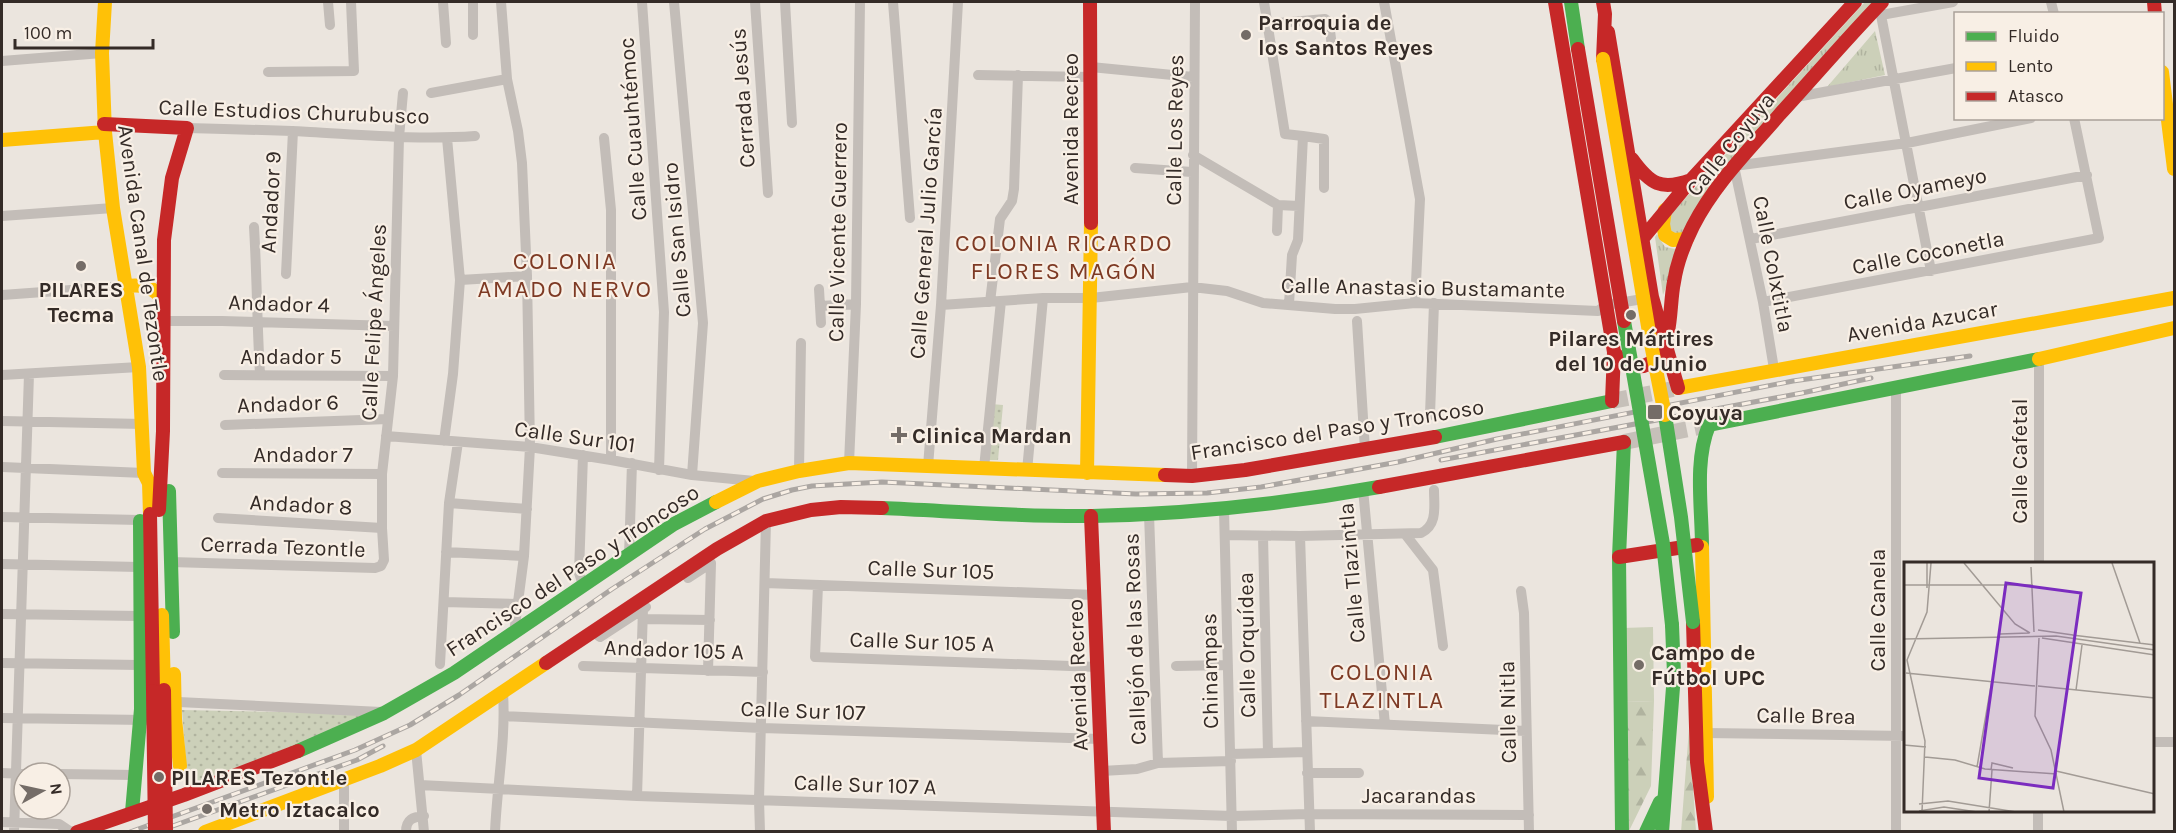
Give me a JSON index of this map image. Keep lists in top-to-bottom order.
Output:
{
  "streets": {
    "main road": [
      "Calle Estudios Churubusco",
      "Avenida Recreo",
      "Calle Coyuya",
      "Avenida Canal de Tezontle",
      "Avenida Azucar",
      "Francisco del Paso y Troncoso"
    ],
    "street": [
      "Cerrada Jesús",
      "Calle Cuauhtémoc",
      "Calle Los Reyes",
      "Calle Oyameyo",
      "Andador 9",
      "Calle Vicente Guerrero",
      "Calle General Julio García",
      "Calle San Isidro",
      "Calle Coconetla",
      "Calle Colxtitla",
      "Calle Anastasio Bustamante",
      "Andador 4",
      "Calle Felipe Ángeles",
      "Andador 5",
      "Andador 6",
      "Calle Sur 101",
      "Andador 7",
      "Calle Cafetal",
      "Andador 8",
      "Cerrada Tezontle",
      "Calle Sur 105",
      "Calle Tlazintla",
      "Calle Canela",
      "Callejón de las Rosas",
      "Calle Sur 105 A",
      "Calle Orquídea",
      "Andador 105 A",
      "Chinampas",
      "Calle Sur 107",
      "Calle Nitla",
      "Calle Brea",
      "Calle Sur 107 A",
      "Jacarandas"
    ]
  },
  "crossings": [
    ["Calle Estudios Churubusco", "Andador 9"],
    ["Calle Estudios Churubusco", "Avenida Canal de Tezontle"],
    ["Calle Estudios Churubusco", "Calle Felipe Ángeles"],
    ["Calle Cuauhtémoc", "Calle Sur 101"],
    ["Avenida Recreo", "Calle Anastasio Bustamante"],
    ["Avenida Recreo", "Francisco del Paso y Troncoso"],
    ["Avenida Recreo", "Calle Sur 105"],
    ["Avenida Recreo", "Calle Sur 105 A"],
    ["Avenida Recreo", "Calle Sur 107"],
    ["Avenida Recreo", "Calle Sur 107 A"],
    ["Calle Los Reyes", "Calle Anastasio Bustamante"],
    ["Calle Los Reyes", "Francisco del Paso y Troncoso"],
    ["Calle Coyuya", "Calle Colxtitla"],
    ["Calle Coyuya", "Avenida Azucar"],
    ["Calle Oyameyo", "Calle Coconetla"],
    ["Calle Oyameyo", "Calle Colxtitla"],
    ["Andador 9", "Andador 4"],
    ["Andador 9", "Andador 5"],
    ["Calle Vicente Guerrero", "Francisco del Paso y Troncoso"],
    ["Calle General Julio García", "Calle Anastasio Bustamante"],
    ["Calle General Julio García", "Francisco del Paso y Troncoso"],
    ["Calle San Isidro", "Calle Sur 101"],
    ["Calle Coconetla", "Calle Colxtitla"],
    ["Avenida Canal de Tezontle", "Andador 4"],
    ["Avenida Canal de Tezontle", "Francisco del Paso y Troncoso"],
    ["Avenida Canal de Tezontle", "Cerrada Tezontle"],
    ["Calle Colxtitla", "Avenida Azucar"],
    ["Andador 4", "Calle Felipe Ángeles"],
    ["Calle Felipe Ángeles", "Andador 5"],
    ["Calle Felipe Ángeles", "Andador 6"],
    ["Calle Felipe Ángeles", "Calle Sur 101"],
    ["Calle Felipe Ángeles", "Andador 7"],
    ["Calle Felipe Ángeles", "Andador 8"],
    ["Calle Felipe Ángeles", "Cerrada Tezontle"],
    ["Francisco del Paso y Troncoso", "Calle Sur 101"],
    ["Calle Sur 105", "Calle Sur 105 A"],
    ["Calle Canela", "Calle Brea"],
    ["Chinampas", "Calle Sur 107 A"],
    ["Calle Nitla", "Jacarandas"],
    ["Calle Sur 107 A", "Jacarandas"]
  ],
  "districts": ["COLONIA RICARDO FLORES MAGÓN", "COLONIA AMADO NERVO", "COLONIA TLAZINTLA"],
  "places": {
    "other": [
      "Parroquia de los Santos Reyes",
      "PILARES Tecma",
      "Pilares Mártires del 10 de Junio",
      "Campo de Fútbol UPC",
      "PILARES Tezontle",
      "Metro Iztacalco"
    ],
    "transit": ["Coyuya"],
    "health": ["Clinica Mardan"]
  },
  "legend": ["Fluido", "Lento", "Atasco"],
  "scale_bar": "100 m",
  "north": "right"
}
